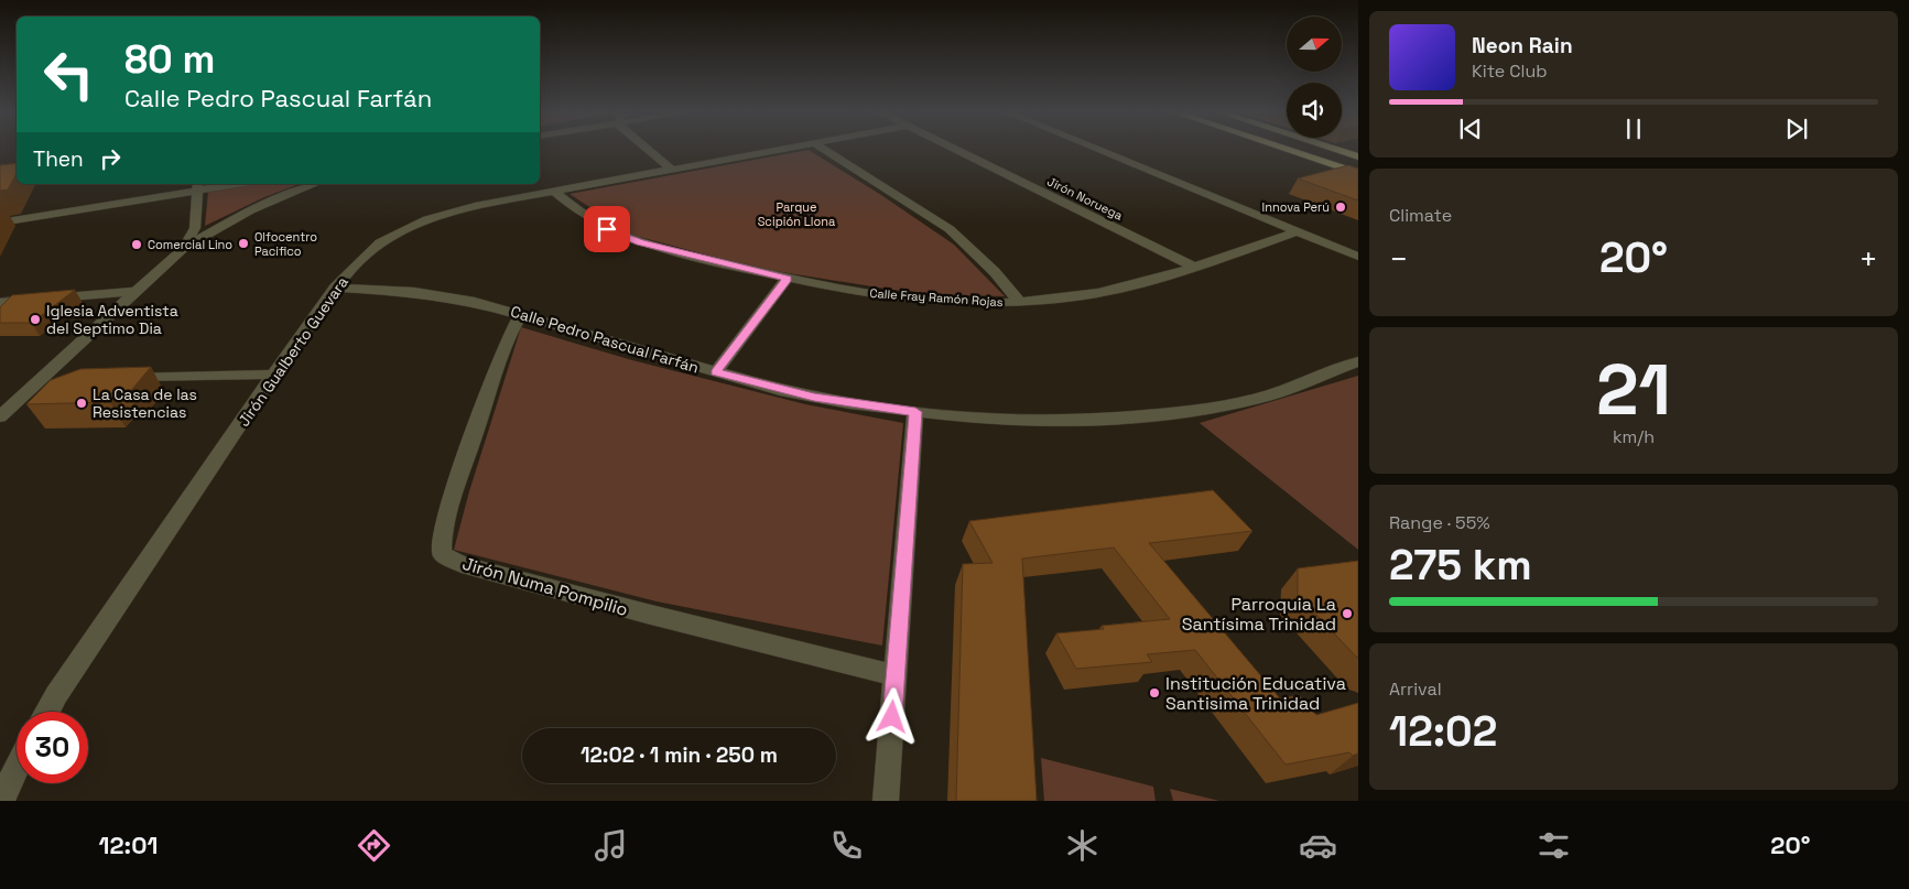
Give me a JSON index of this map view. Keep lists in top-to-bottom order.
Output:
{
  "streets": {
    "street": [
      "Jirón Noruega",
      "Calle Fray Ramón Rojas",
      "Calle Pedro Pascual Farfán",
      "Jirón Gualberto Guevara",
      "Jirón Numa Pompilio"
    ]
  },
  "crossings": [
    ["Jirón Noruega", "Calle Fray Ramón Rojas"],
    ["Calle Fray Ramón Rojas", "Jirón Gualberto Guevara"],
    ["Calle Pedro Pascual Farfán", "Jirón Gualberto Guevara"],
    ["Calle Pedro Pascual Farfán", "Jirón Numa Pompilio"]
  ],
  "parks": ["Parque Scipión Llona"],
  "places": [
    "Innova Perú",
    "Olfocentro Pacifico",
    "Comercial Lino",
    "Iglesia Adventista del Septimo Dia",
    "La Casa de las Resistencias",
    "Parroquia La Santísima Trinidad",
    "Institución Educativa Santisima Trinidad"
  ],
  "north": "right",
  "page": {
    "turn": ["80 m", "Calle Pedro Pascual Farfán"],
    "song": ["Neon Rain", "Kite Club"],
    "then": "Then",
    "tile": [
      "Climate",
      ["21", "km/h"],
      ["Range · 55%", "275 km"],
      ["Arrival", "12:02"]
    ],
    "heat": ["−", "20°", "+"],
    "limit": "30",
    "trip": "12:02 · 1 min · 250 m",
    "tabs": ["12:01", "20°"]
  }
}
